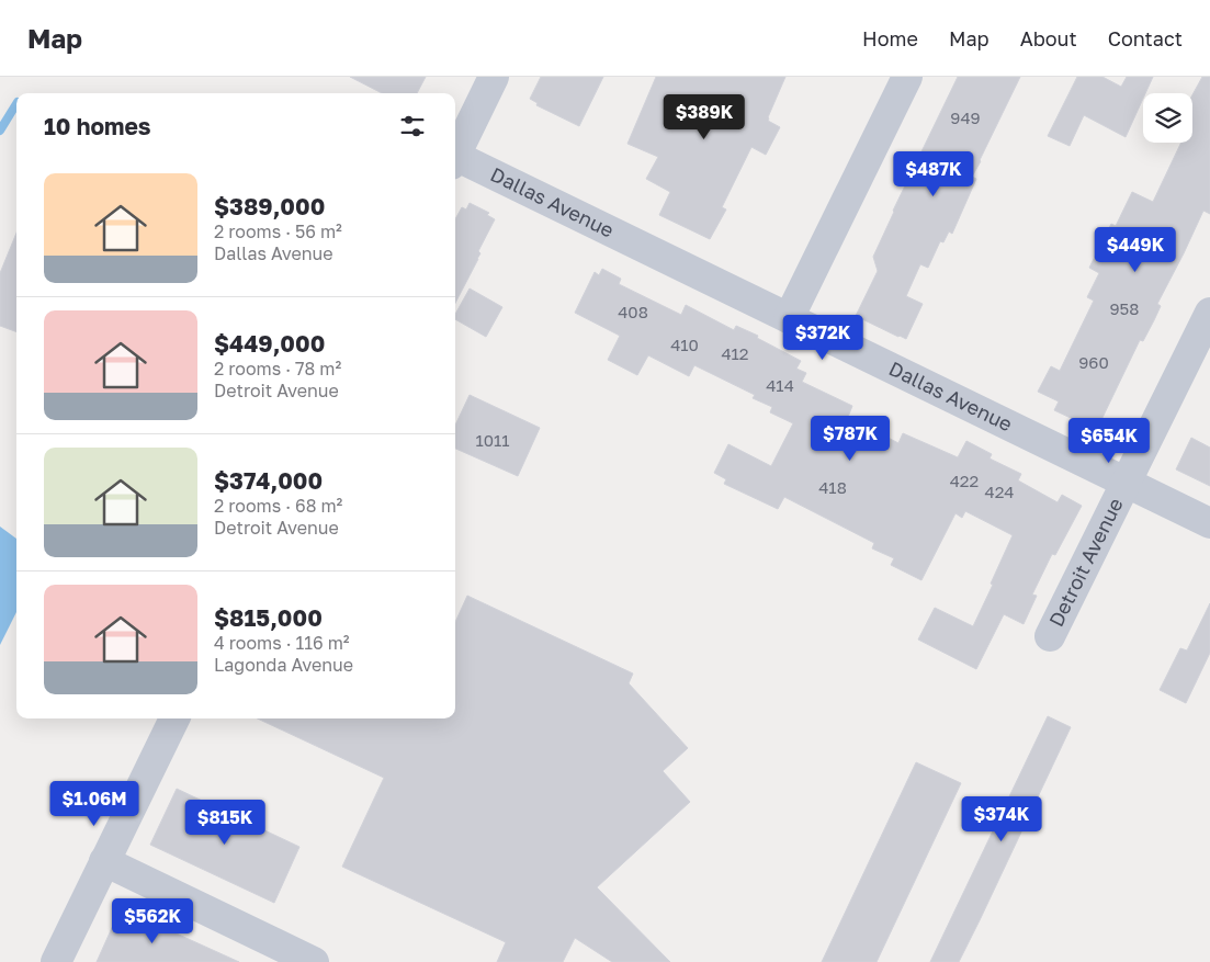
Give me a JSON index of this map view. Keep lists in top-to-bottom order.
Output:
{
  "streets": {
    "street": ["Dallas Avenue", "Detroit Avenue"]
  },
  "crossings": [
    ["Dallas Avenue", "Detroit Avenue"]
  ],
  "house_numbers": [
    "949",
    "958",
    "408",
    "410",
    "412",
    "960",
    "414",
    "1011",
    "422",
    "418",
    "424"
  ],
  "page": {
    "header": "Map",
    "nav": [
      "Home",
      "Map",
      "About",
      "Contact"
    ],
    "heading": "10 homes",
    "price": [
      "$389K",
      "$487K",
      "$449K",
      "$372K",
      "$787K",
      "$654K",
      "$1.06M",
      "$374K",
      "$815K",
      "$562K"
    ],
    "list": [
      {
        "name": "$389,000",
        "note": "2 rooms · 56 m² · Dallas Avenue"
      },
      {
        "name": "$449,000",
        "note": "2 rooms · 78 m² · Detroit Avenue"
      },
      {
        "name": "$374,000",
        "note": "2 rooms · 68 m² · Detroit Avenue"
      },
      {
        "name": "$815,000",
        "note": "4 rooms · 116 m² · Lagonda Avenue"
      }
    ]
  }
}
